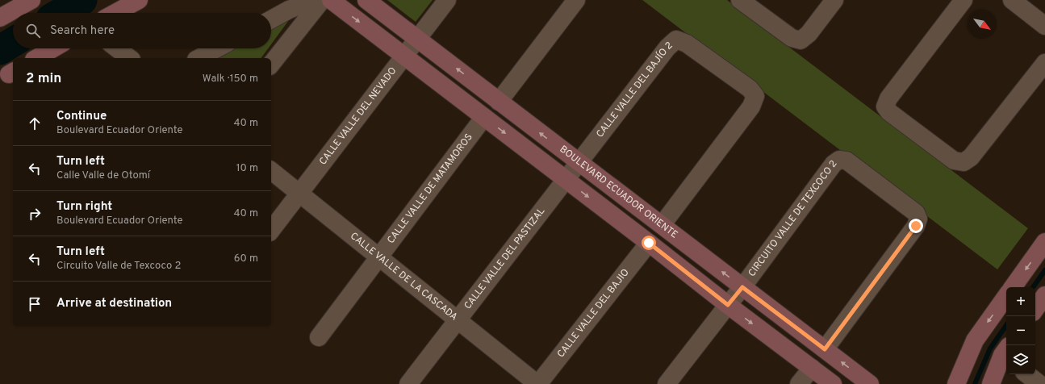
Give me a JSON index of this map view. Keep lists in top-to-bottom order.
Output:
{
  "streets": {
    "street": [
      "CALLE VALLE DEL BAJÍO 2",
      "CALLE VALLE DEL NEVADO",
      "CALLE VALLE DE MATAMOROS",
      "BOULEVARD ECUADOR ORIENTE",
      "CIRCUITO VALLE DE TEXCOCO 2",
      "CALLE VALLE DEL PASTIZAL",
      "CALLE VALLE DE LA CASCADA",
      "CALLE VALLE DEL BAJIO"
    ]
  },
  "crossings": [
    ["CALLE VALLE DEL BAJÍO 2", "BOULEVARD ECUADOR ORIENTE"],
    ["CALLE VALLE DEL BAJÍO 2", "CALLE VALLE DEL PASTIZAL"],
    ["CALLE VALLE DEL NEVADO", "BOULEVARD ECUADOR ORIENTE"],
    ["CALLE VALLE DEL NEVADO", "CALLE VALLE DE LA CASCADA"],
    ["CALLE VALLE DE MATAMOROS", "CALLE VALLE DE LA CASCADA"],
    ["BOULEVARD ECUADOR ORIENTE", "CIRCUITO VALLE DE TEXCOCO 2"],
    ["BOULEVARD ECUADOR ORIENTE", "CALLE VALLE DEL PASTIZAL"],
    ["CALLE VALLE DEL PASTIZAL", "CALLE VALLE DE LA CASCADA"],
    ["CALLE VALLE DE LA CASCADA", "CALLE VALLE DEL BAJIO"]
  ],
  "north": "bottom right",
  "page": {
    "search": "Search here",
    "heading": ["2 min", "Walk · 150 m"],
    "list": [
      ["Continue", "Boulevard Ecuador Oriente", "40 m"],
      ["Turn left", "Calle Valle de Otomí", "10 m"],
      ["Turn right", "Boulevard Ecuador Oriente", "40 m"],
      ["Turn left", "Circuito Valle de Texcoco 2", "60 m"],
      "Arrive at destination"
    ],
    "map_buttons": ["+", "−"]
  }
}
